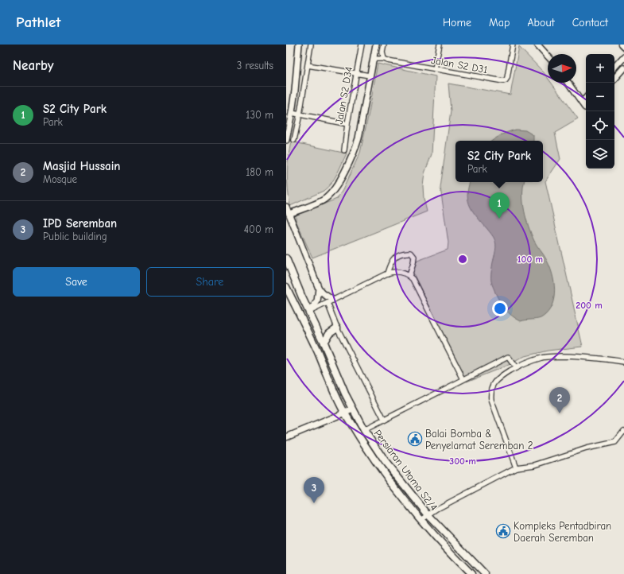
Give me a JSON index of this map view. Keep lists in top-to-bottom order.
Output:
{
  "streets": {
    "main road": ["Persiaran Utama S2/4"],
    "street": ["Jalan S2 D31", "Jalan S2 D34"]
  },
  "places": {
    "public building": ["Balai Bomba & Penyelamat Seremban 2", "Kompleks Pentadbiran Daerah Seremban"]
  },
  "north": "right",
  "page": {
    "header": "Pathlet",
    "nav": [
      "Home",
      "Map",
      "About",
      "Contact"
    ],
    "heading": ["Nearby", "3 results"],
    "map_buttons": ["+", "−"],
    "list": [
      {
        "mark": "1",
        "name": "S2 City Park",
        "note": "Park",
        "value": "130 m"
      },
      {
        "mark": "2",
        "name": "Masjid Hussain",
        "note": "Mosque",
        "value": "180 m"
      },
      {
        "mark": "3",
        "name": "IPD Seremban",
        "note": "Public building",
        "value": "400 m"
      }
    ],
    "popup": ["S2 City Park", "Park"],
    "pins": ["1", "2", "3"],
    "buttons": ["Save", "Share"]
  },
  "rings": ["100 m", "200 m", "300 m"]
}
